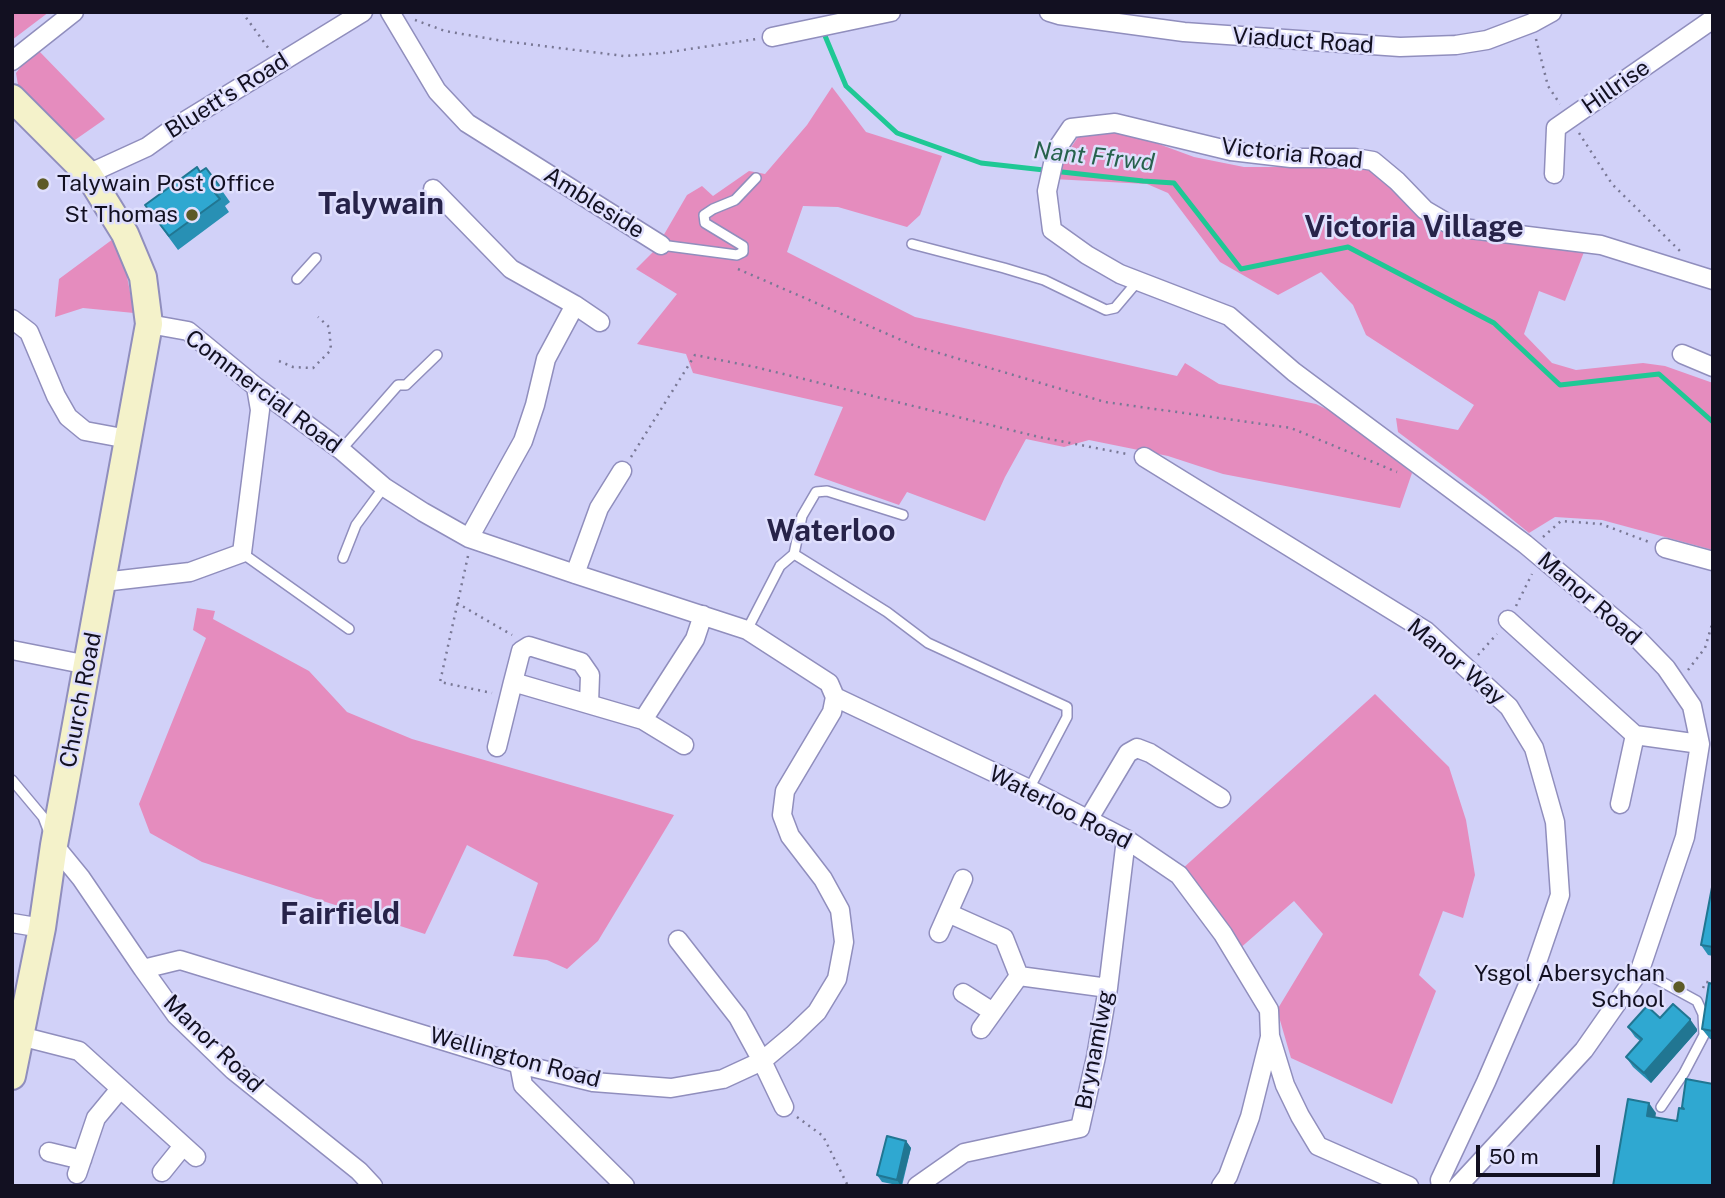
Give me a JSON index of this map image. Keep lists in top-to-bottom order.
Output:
{
  "streets": {
    "main road": ["Church Road"],
    "street": [
      "Viaduct Road",
      "Hillrise",
      "Bluett's Road",
      "Victoria Road",
      "Ambleside",
      "Commercial Road",
      "Manor Road",
      "Manor Way",
      "Waterloo Road",
      "Brynamlwg",
      "Wellington Road"
    ]
  },
  "crossings": [
    ["Victoria Road", "Manor Road"],
    ["Commercial Road", "Church Road"],
    ["Commercial Road", "Waterloo Road"],
    ["Manor Road", "Church Road"],
    ["Manor Road", "Wellington Road"],
    ["Waterloo Road", "Brynamlwg"],
    ["Waterloo Road", "Wellington Road"]
  ],
  "districts": [
    "Talywain",
    "Victoria Village",
    "Waterloo",
    "Fairfield"
  ],
  "water": ["Nant Ffrwd"],
  "places": ["Talywain Post Office", "St Thomas", "Ysgol Abersychan School"],
  "scale_bar": "50 m"
}
